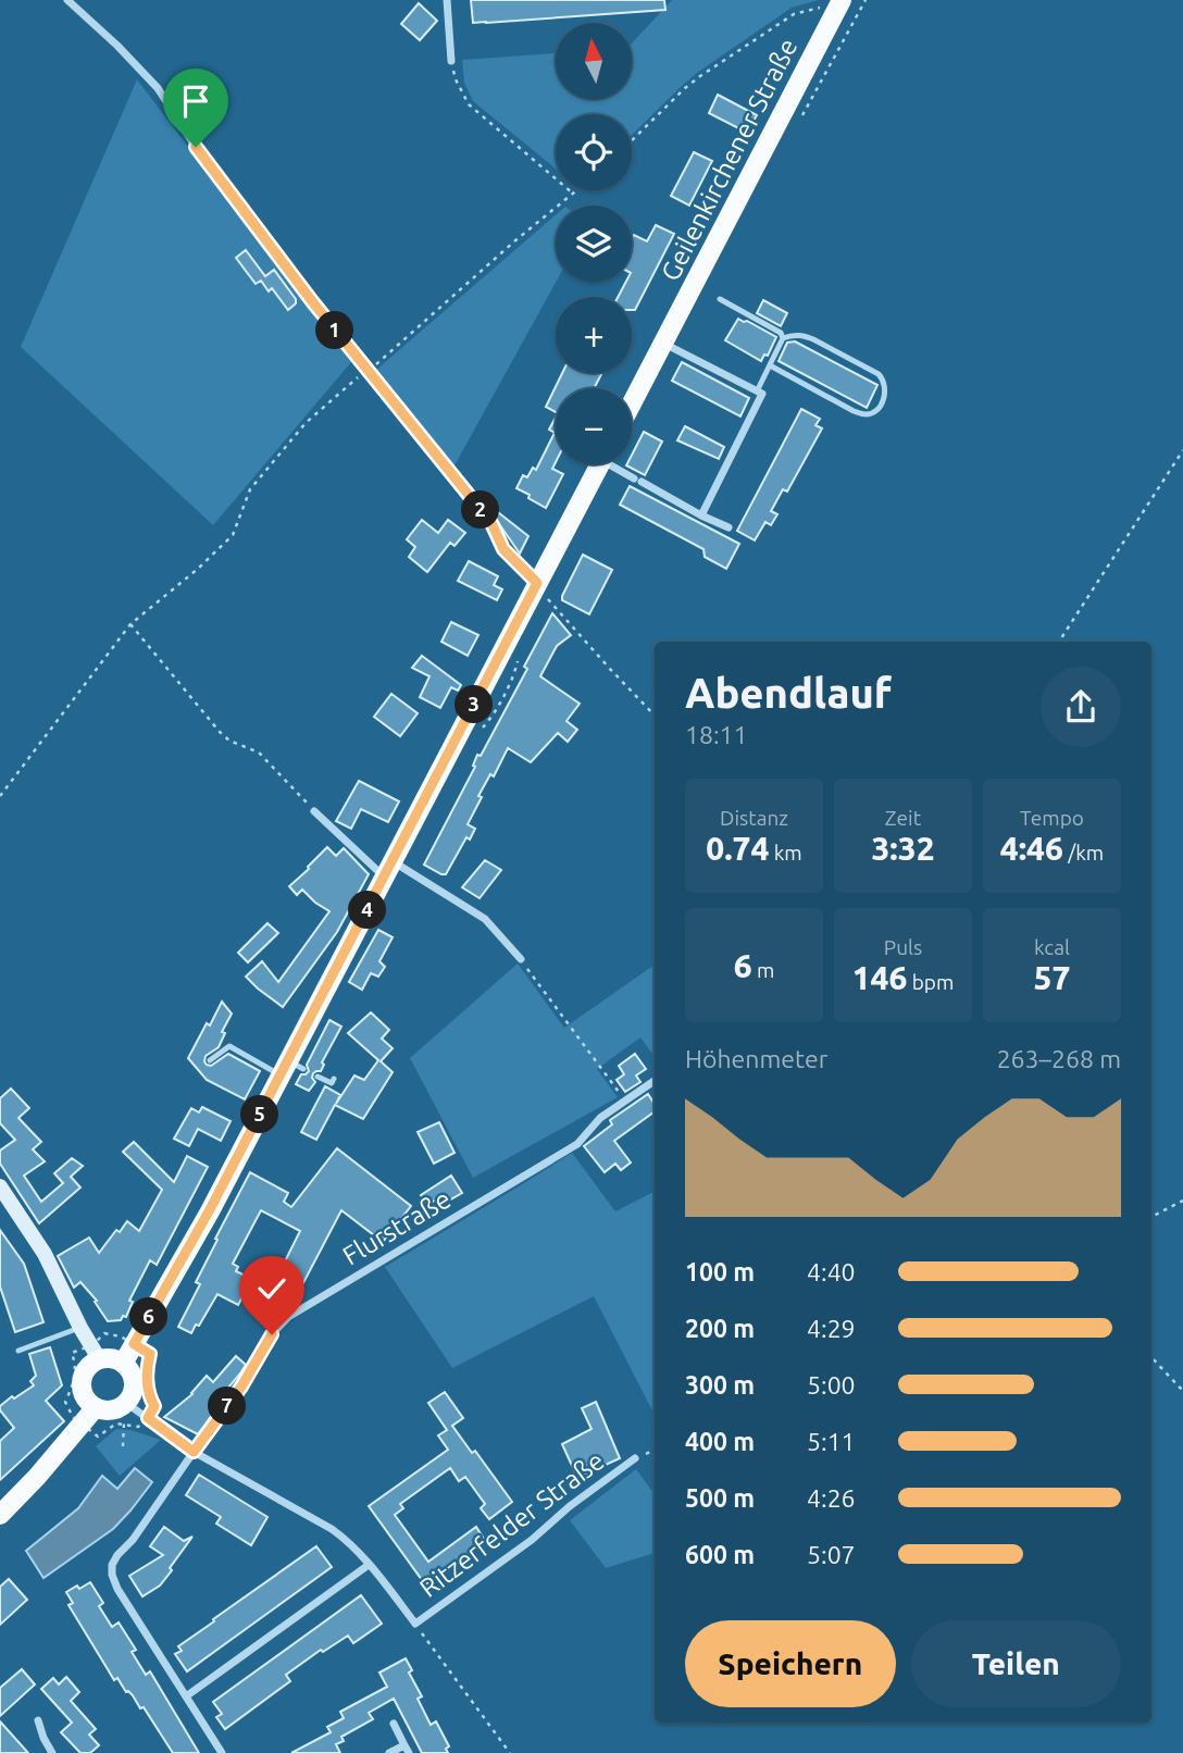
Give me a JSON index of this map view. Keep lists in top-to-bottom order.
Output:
{
  "streets": {
    "main road": ["Geilenkirchener Straße"],
    "street": ["Flurstraße", "Ritzerfelder Straße"]
  },
  "crossings": [
    ["Flurstraße", "Ritzerfelder Straße"]
  ],
  "north": "top",
  "page": {
    "map_buttons": ["+", "−"],
    "pins": [
      "1",
      "2",
      "3",
      "4",
      "5",
      "6",
      "7"
    ],
    "heading": ["Abendlauf", "18:11"],
    "stats": [
      ["Distanz", "0.74 km"],
      ["Zeit", "3:32"],
      ["Tempo", "4:46 /km"],
      ["6 m"],
      ["Puls", "146 bpm"],
      ["kcal", "57"]
    ],
    "chart": ["Höhenmeter", "263–268 m"],
    "list": [
      {
        "name": "100 m",
        "note": "4:40"
      },
      {
        "name": "200 m",
        "note": "4:29"
      },
      {
        "name": "300 m",
        "note": "5:00"
      },
      {
        "name": "400 m",
        "note": "5:11"
      },
      {
        "name": "500 m",
        "note": "4:26"
      },
      {
        "name": "600 m",
        "note": "5:07"
      }
    ],
    "buttons": ["Speichern", "Teilen"]
  }
}
